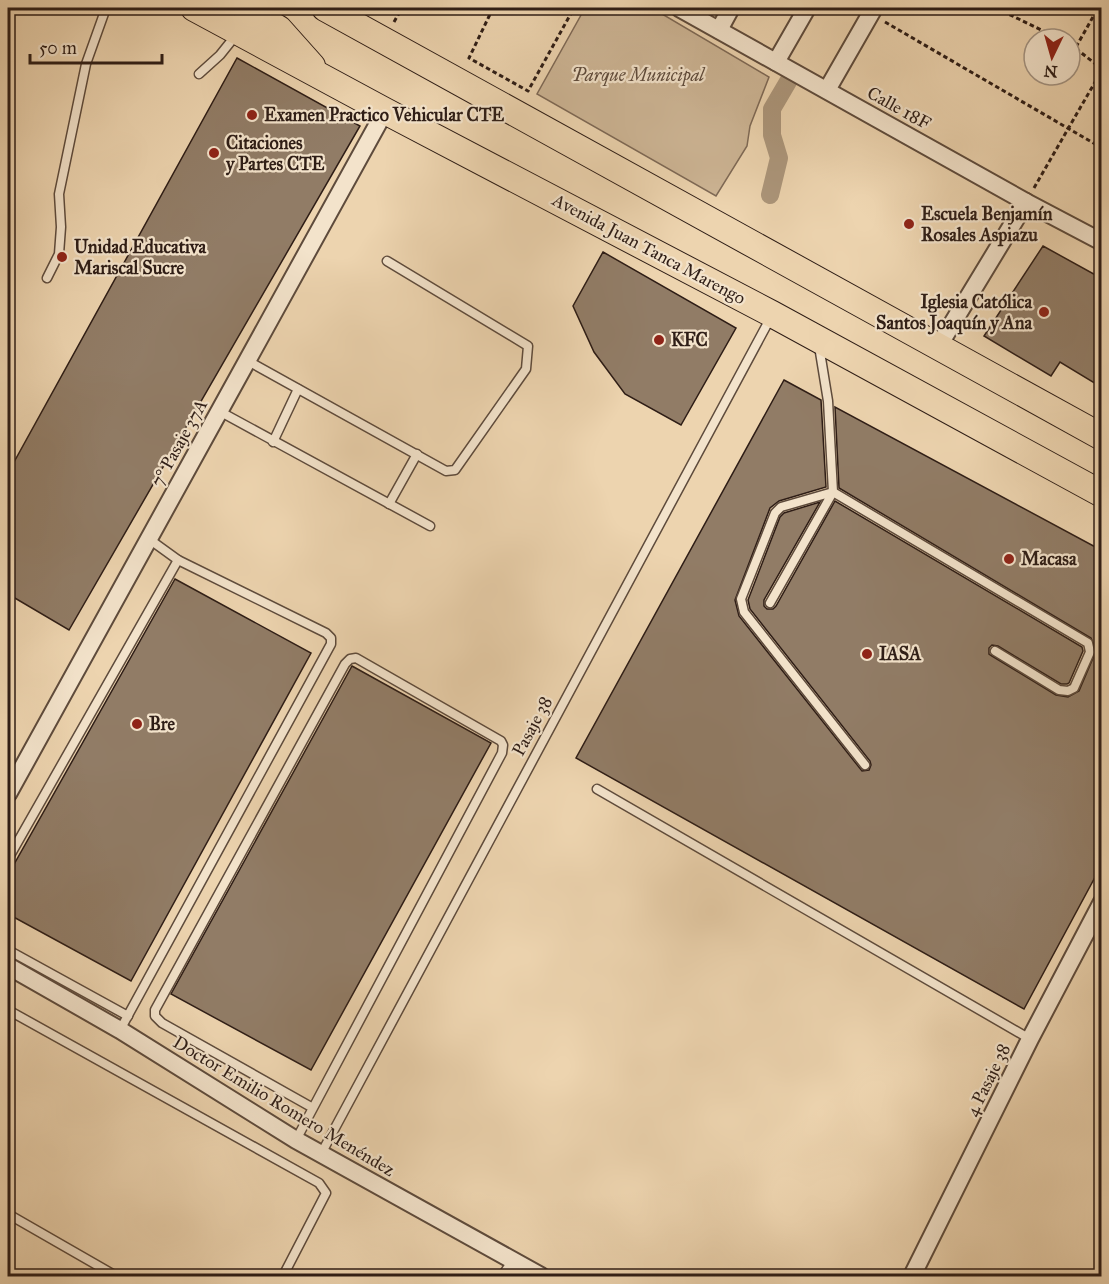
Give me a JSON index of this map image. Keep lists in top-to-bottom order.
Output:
{
  "streets": {
    "main road": ["Avenida Juan Tanca Marengo"],
    "street": [
      "Calle 18F",
      "7° Pasaje 37A",
      "4 Pasaje 38",
      "Doctor Emilio Romero Menéndez"
    ],
    "lane": ["Pasaje 38"]
  },
  "crossings": [
    ["Avenida Juan Tanca Marengo", "7° Pasaje 37A"],
    ["Avenida Juan Tanca Marengo", "Pasaje 38"],
    ["Pasaje 38", "Doctor Emilio Romero Menéndez"]
  ],
  "parks": ["Parque Municipal"],
  "places": [
    "Examen Practico Vehicular CTE",
    "Citaciones y Partes CTE",
    "Escuela Benjamín Rosales Aspiazu",
    "Unidad Educativa Mariscal Sucre",
    "Iglesia Católica Santos Joaquín y Ana",
    "KFC",
    "Macasa",
    "IASA",
    "Bre"
  ],
  "scale_bar": "50 m",
  "north": "bottom"
}
